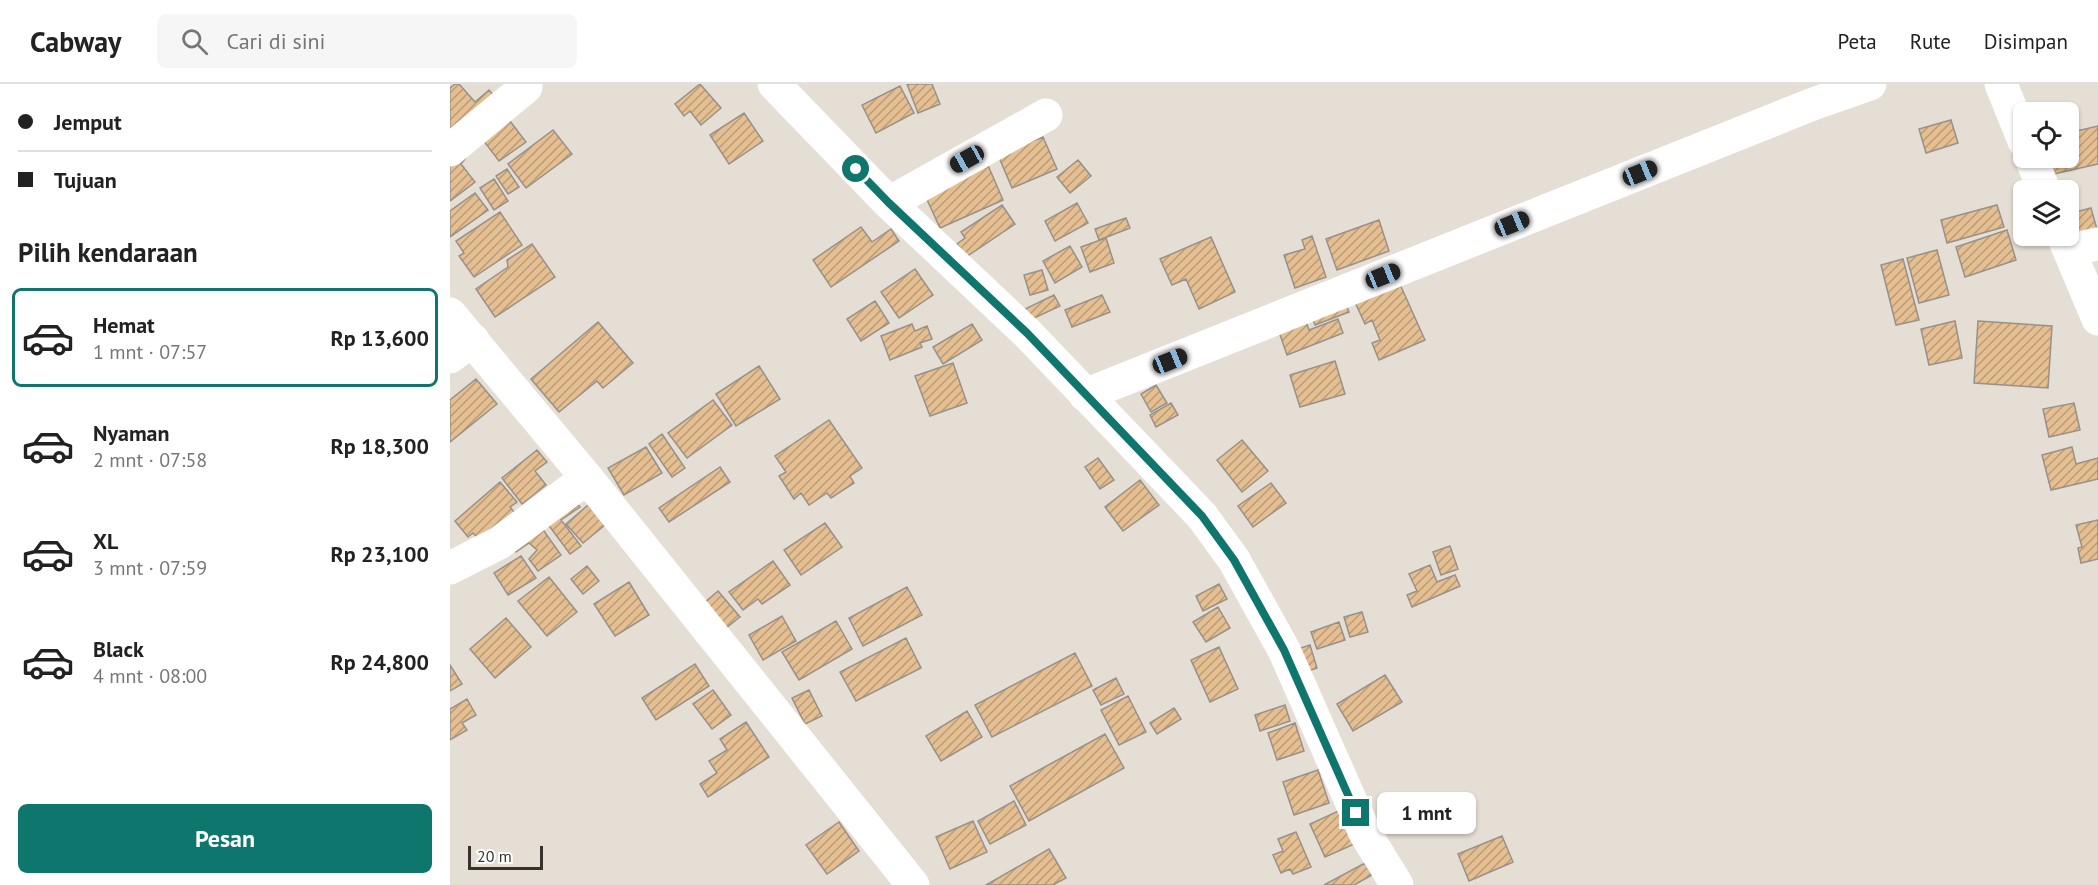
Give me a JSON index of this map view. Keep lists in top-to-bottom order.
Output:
{
  "scale_bar": "20 m",
  "page": {
    "header": "Cabway",
    "search": "Cari di sini",
    "nav": ["Peta", "Rute", "Disimpan"],
    "banner": ["Jemput", "Tujuan"],
    "heading": "Pilih kendaraan",
    "list": [
      {
        "name": "Hemat",
        "note": "1 mnt · 07:57",
        "value": "Rp 13,600"
      },
      {
        "name": "Nyaman",
        "note": "2 mnt · 07:58",
        "value": "Rp 18,300"
      },
      {
        "name": "XL",
        "note": "3 mnt · 07:59",
        "value": "Rp 23,100"
      },
      {
        "name": "Black",
        "note": "4 mnt · 08:00",
        "value": "Rp 24,800"
      }
    ],
    "buttons": "Pesan",
    "bubble": "1 mnt",
    "scale": "20 m"
  }
}
